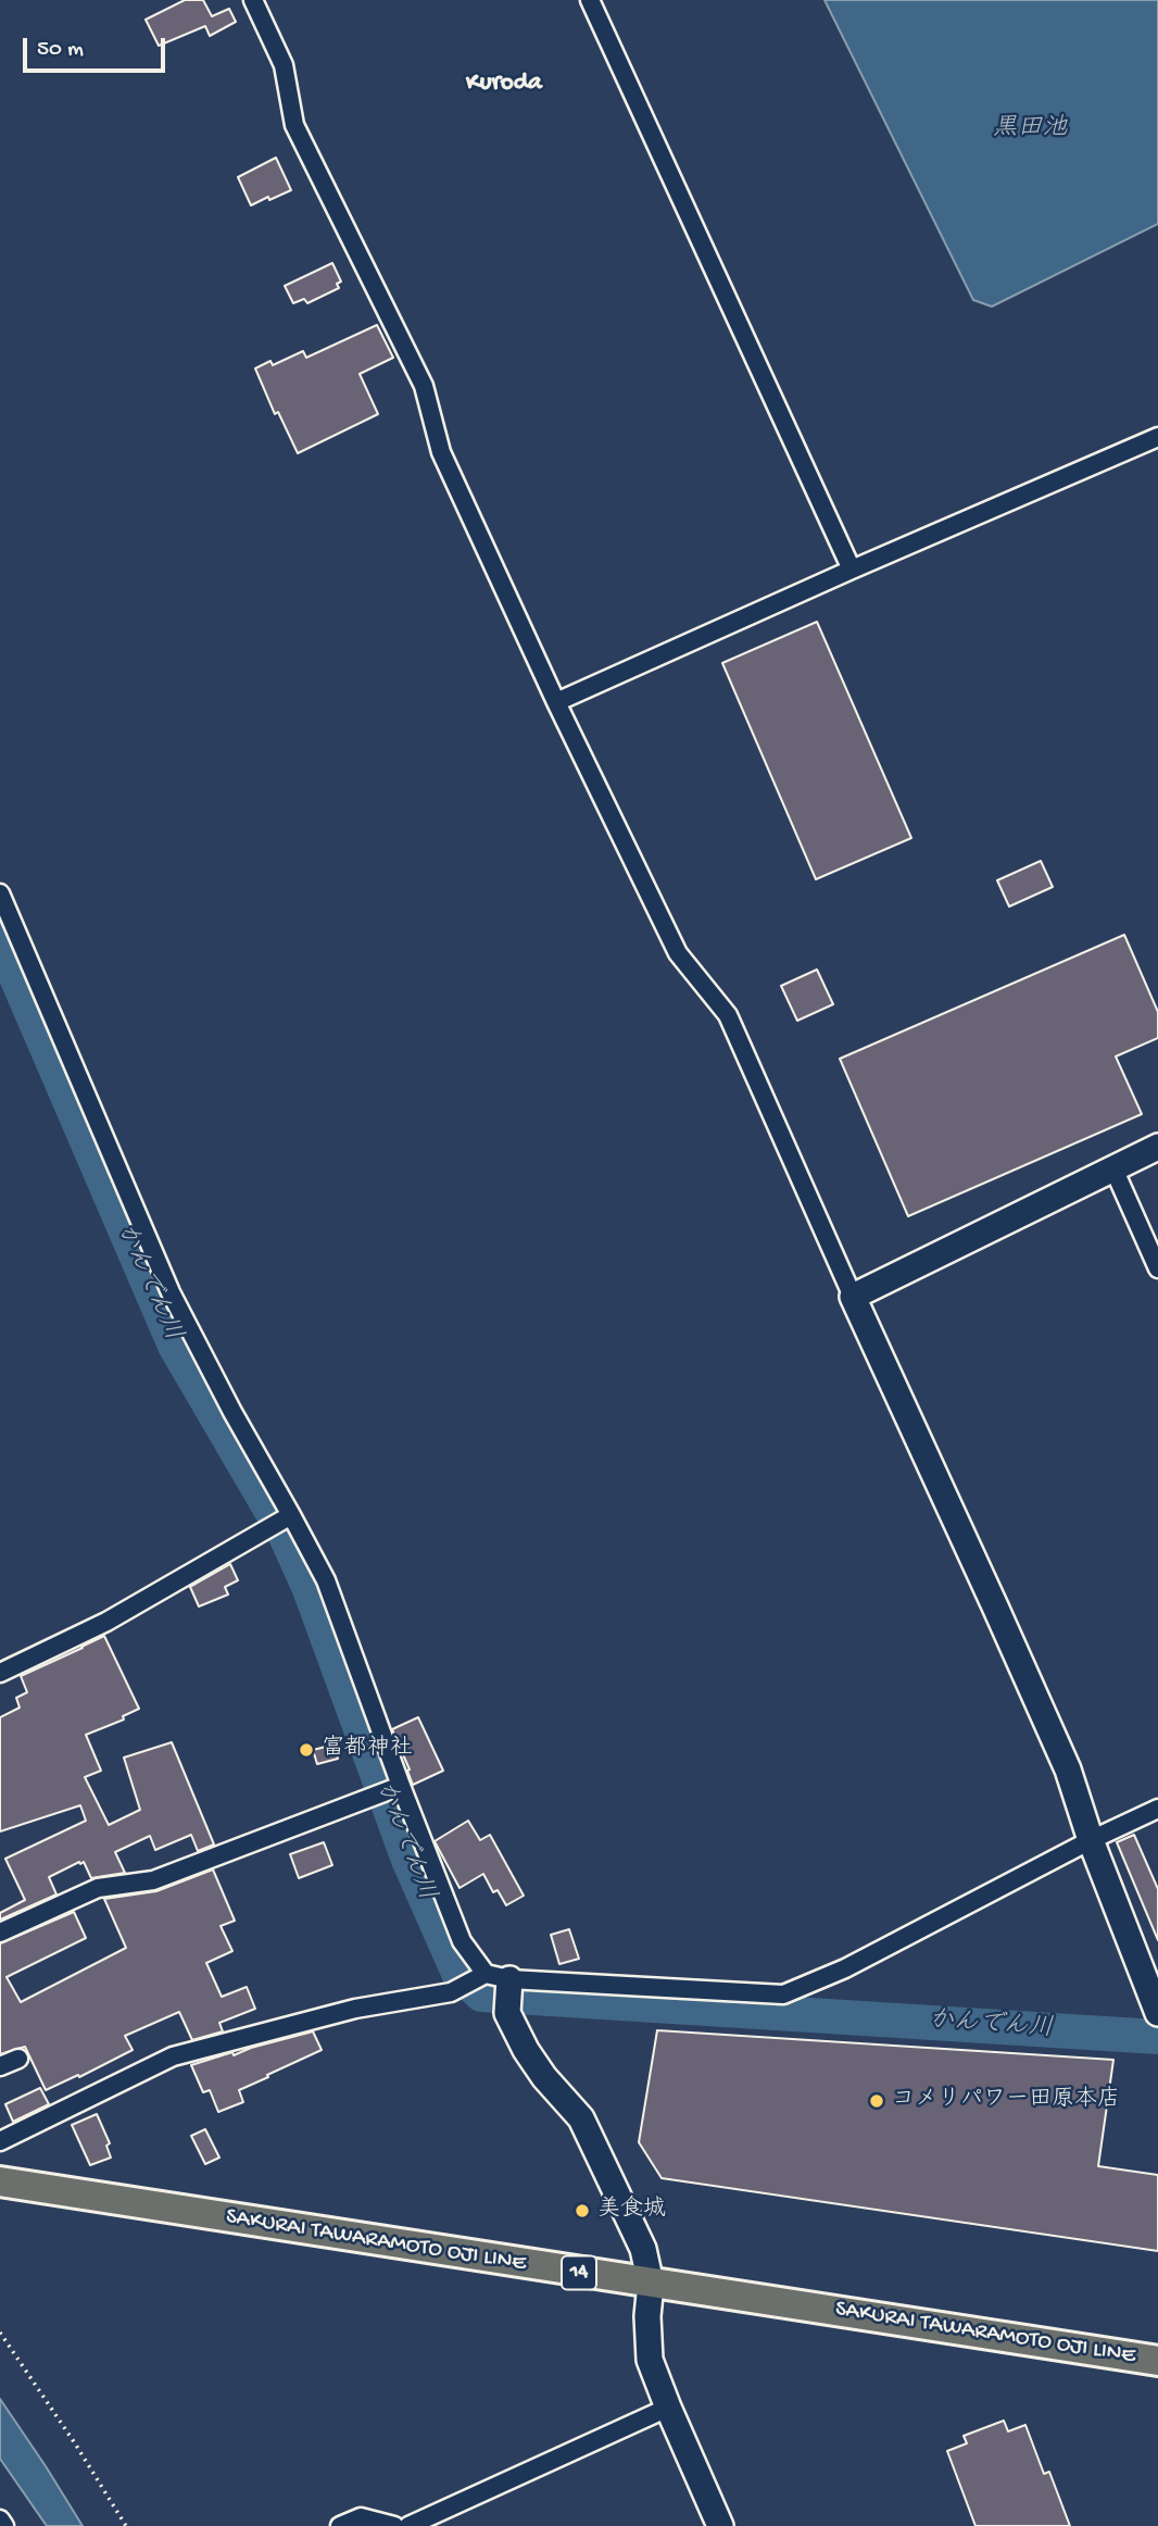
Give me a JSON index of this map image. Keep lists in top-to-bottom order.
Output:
{
  "streets": {
    "main road": ["SAKURAI TAWARAMOTO OJI LINE", "14"]
  },
  "districts": ["Kuroda"],
  "water": ["黒田池", "かんでん川"],
  "places": ["富都神社", "コメリパワー田原本店", "美食城"],
  "scale_bar": "50 m"
}
